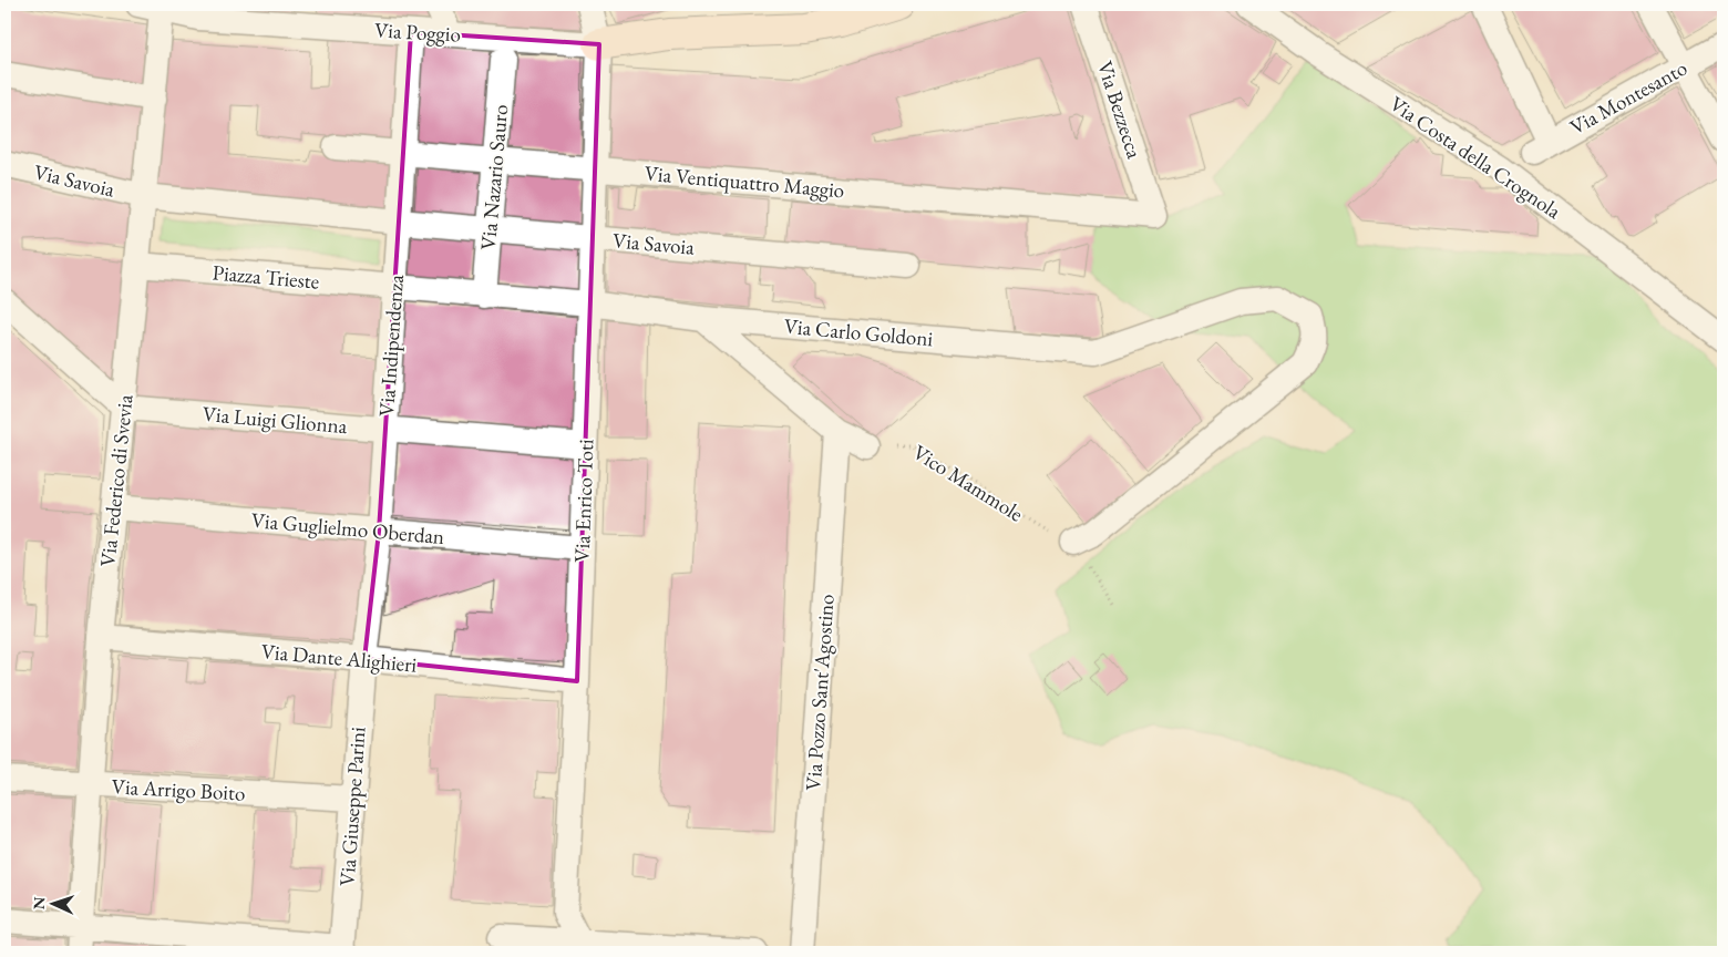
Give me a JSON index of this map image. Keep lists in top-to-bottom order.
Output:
{
  "streets": {
    "street": [
      "Via Poggio",
      "Via Montesanto",
      "Via Bezzecca",
      "Via Costa della Crognola",
      "Via Nazario Sauro",
      "Via Savoia",
      "Via Ventiquattro Maggio",
      "Piazza Trieste",
      "Via Carlo Goldoni",
      "Via Indipendenza",
      "Via Luigi Glionna",
      "Via Federico di Svevia",
      "Via Enrico Toti",
      "Via Guglielmo Oberdan",
      "Via Dante Alighieri",
      "Via Pozzo Sant'Agostino",
      "Via Arrigo Boito",
      "Via Giuseppe Parini"
    ],
    "path": ["Vico Mammole"]
  },
  "crossings": [
    ["Via Poggio", "Via Indipendenza"],
    ["Via Poggio", "Via Federico di Svevia"],
    ["Via Poggio", "Via Enrico Toti"],
    ["Via Bezzecca", "Via Ventiquattro Maggio"],
    ["Via Nazario Sauro", "Via Savoia"],
    ["Via Nazario Sauro", "Via Ventiquattro Maggio"],
    ["Via Nazario Sauro", "Via Carlo Goldoni"],
    ["Via Savoia", "Via Indipendenza"],
    ["Via Savoia", "Via Federico di Svevia"],
    ["Via Savoia", "Via Enrico Toti"],
    ["Via Ventiquattro Maggio", "Via Indipendenza"],
    ["Via Ventiquattro Maggio", "Via Enrico Toti"],
    ["Piazza Trieste", "Via Carlo Goldoni"],
    ["Piazza Trieste", "Via Indipendenza"],
    ["Piazza Trieste", "Via Federico di Svevia"],
    ["Via Carlo Goldoni", "Via Indipendenza"],
    ["Via Carlo Goldoni", "Vico Mammole"],
    ["Via Carlo Goldoni", "Via Enrico Toti"],
    ["Via Indipendenza", "Via Luigi Glionna"],
    ["Via Indipendenza", "Via Guglielmo Oberdan"],
    ["Via Indipendenza", "Via Dante Alighieri"],
    ["Via Indipendenza", "Via Giuseppe Parini"],
    ["Via Luigi Glionna", "Via Federico di Svevia"],
    ["Via Luigi Glionna", "Via Enrico Toti"],
    ["Via Federico di Svevia", "Via Guglielmo Oberdan"],
    ["Via Federico di Svevia", "Via Dante Alighieri"],
    ["Via Federico di Svevia", "Via Arrigo Boito"],
    ["Via Enrico Toti", "Via Guglielmo Oberdan"],
    ["Via Enrico Toti", "Via Dante Alighieri"],
    ["Via Dante Alighieri", "Via Giuseppe Parini"],
    ["Via Arrigo Boito", "Via Giuseppe Parini"]
  ],
  "north": "left"
}
